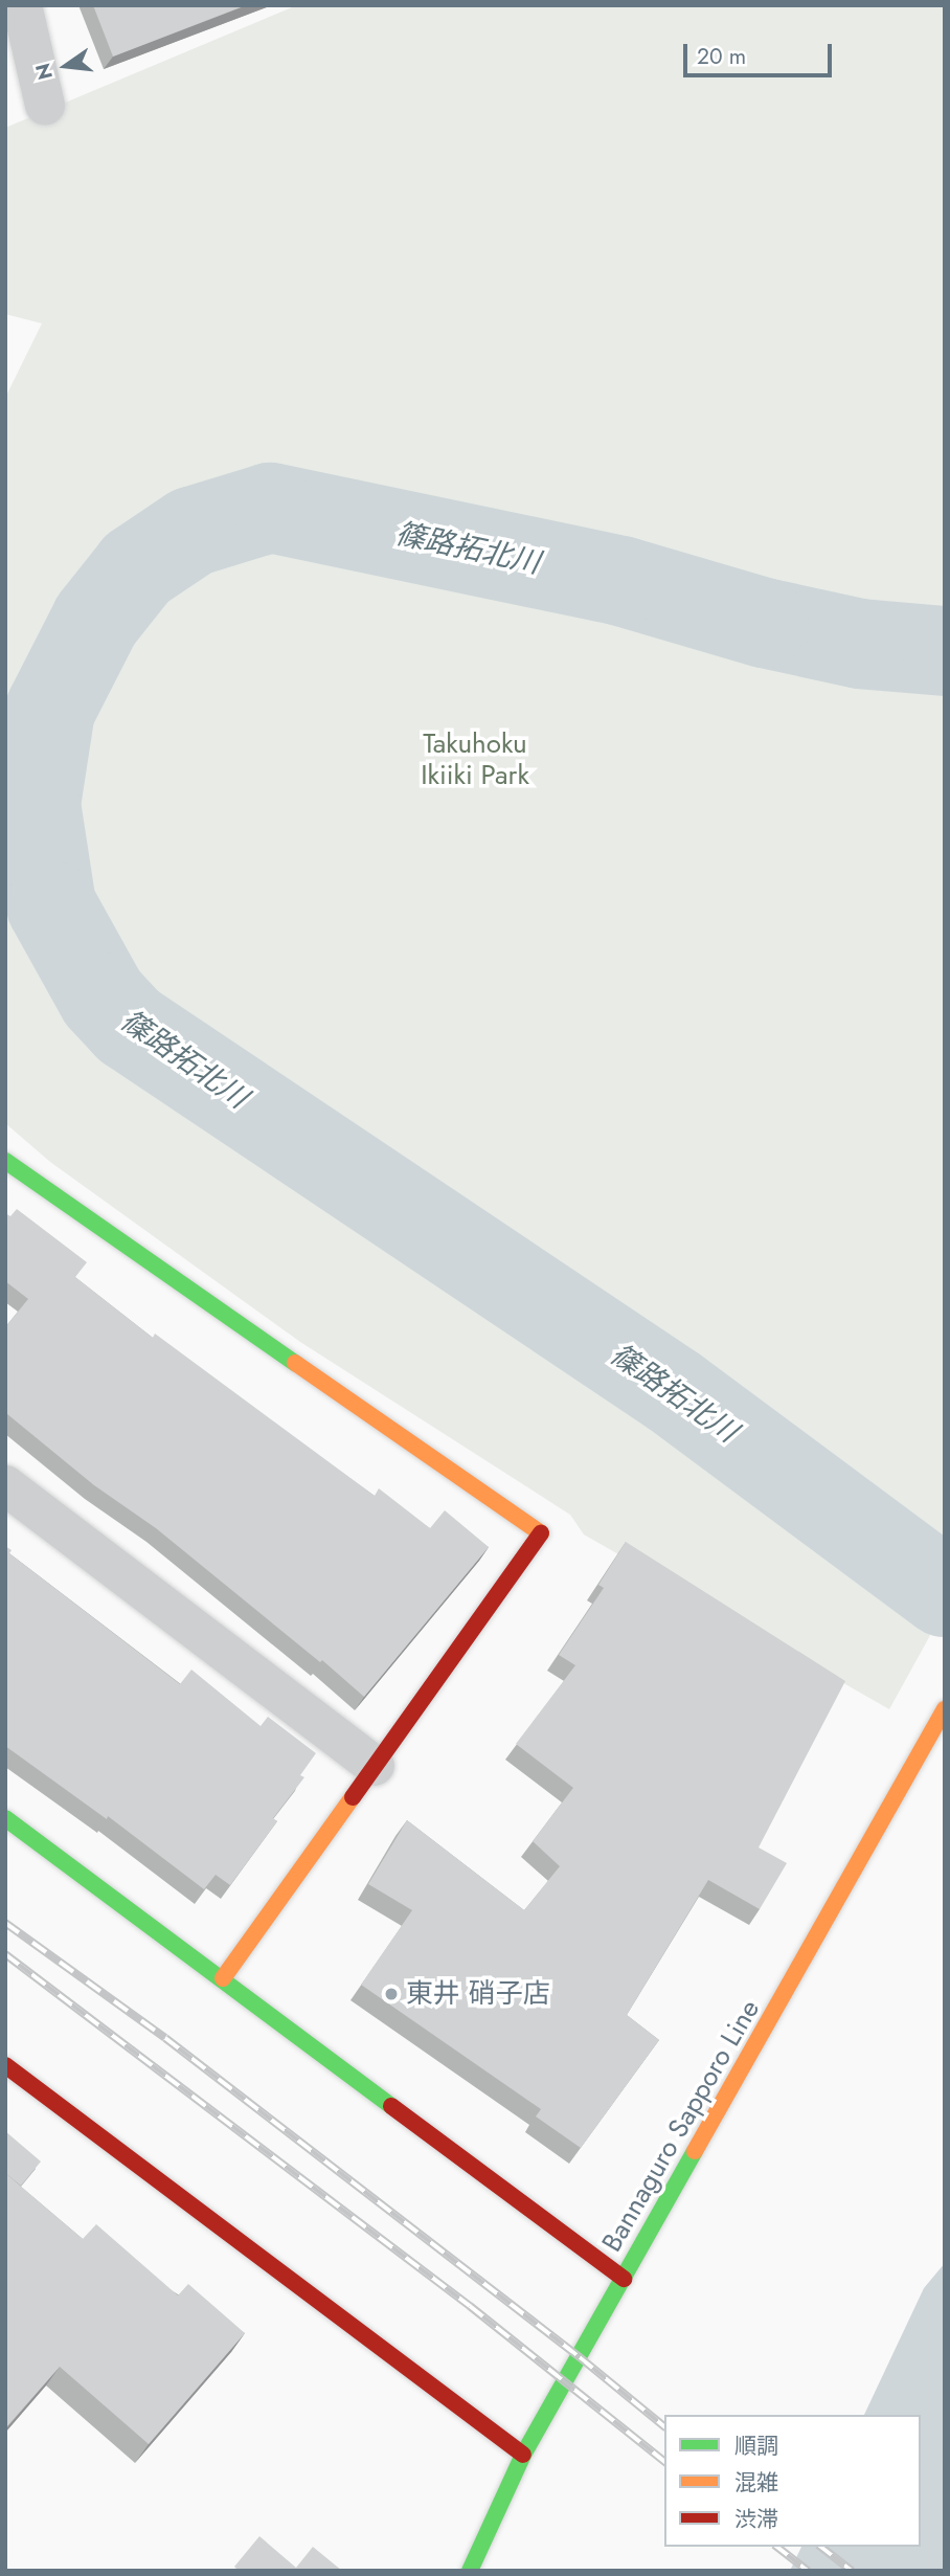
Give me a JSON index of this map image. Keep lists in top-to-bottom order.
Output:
{
  "streets": {
    "street": ["Bannaguro Sapporo Line"]
  },
  "water": ["篠路拓北川"],
  "parks": ["Takuhoku Ikiiki Park"],
  "places": ["東井 硝子店"],
  "legend": ["順調", "混雑", "渋滞"],
  "scale_bar": "20 m",
  "north": "left"
}
